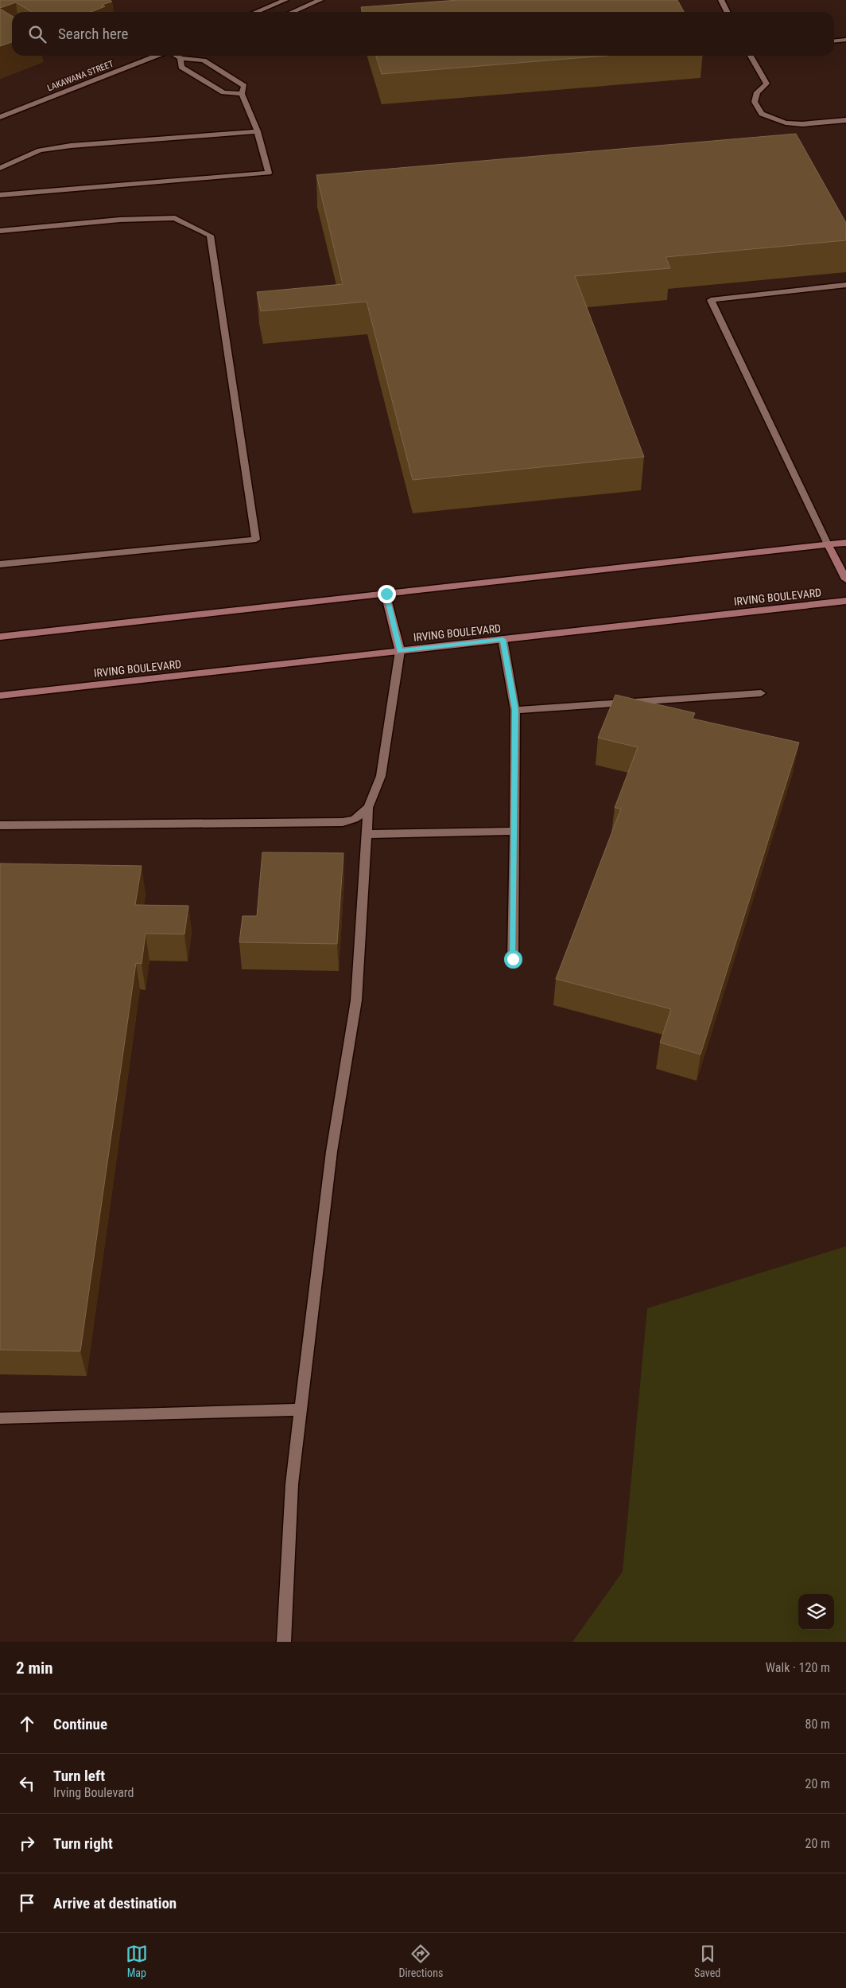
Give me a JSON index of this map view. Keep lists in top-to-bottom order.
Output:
{
  "streets": {
    "main road": ["IRVING BOULEVARD"],
    "lane": ["LAKAWANA STREET"]
  },
  "page": {
    "search": "Search here",
    "heading": ["2 min", "Walk · 120 m"],
    "list": [
      ["Continue", "80 m"],
      ["Turn left", "Irving Boulevard", "20 m"],
      ["Turn right", "20 m"],
      "Arrive at destination"
    ],
    "nav": ["Map", "Directions", "Saved"]
  }
}
